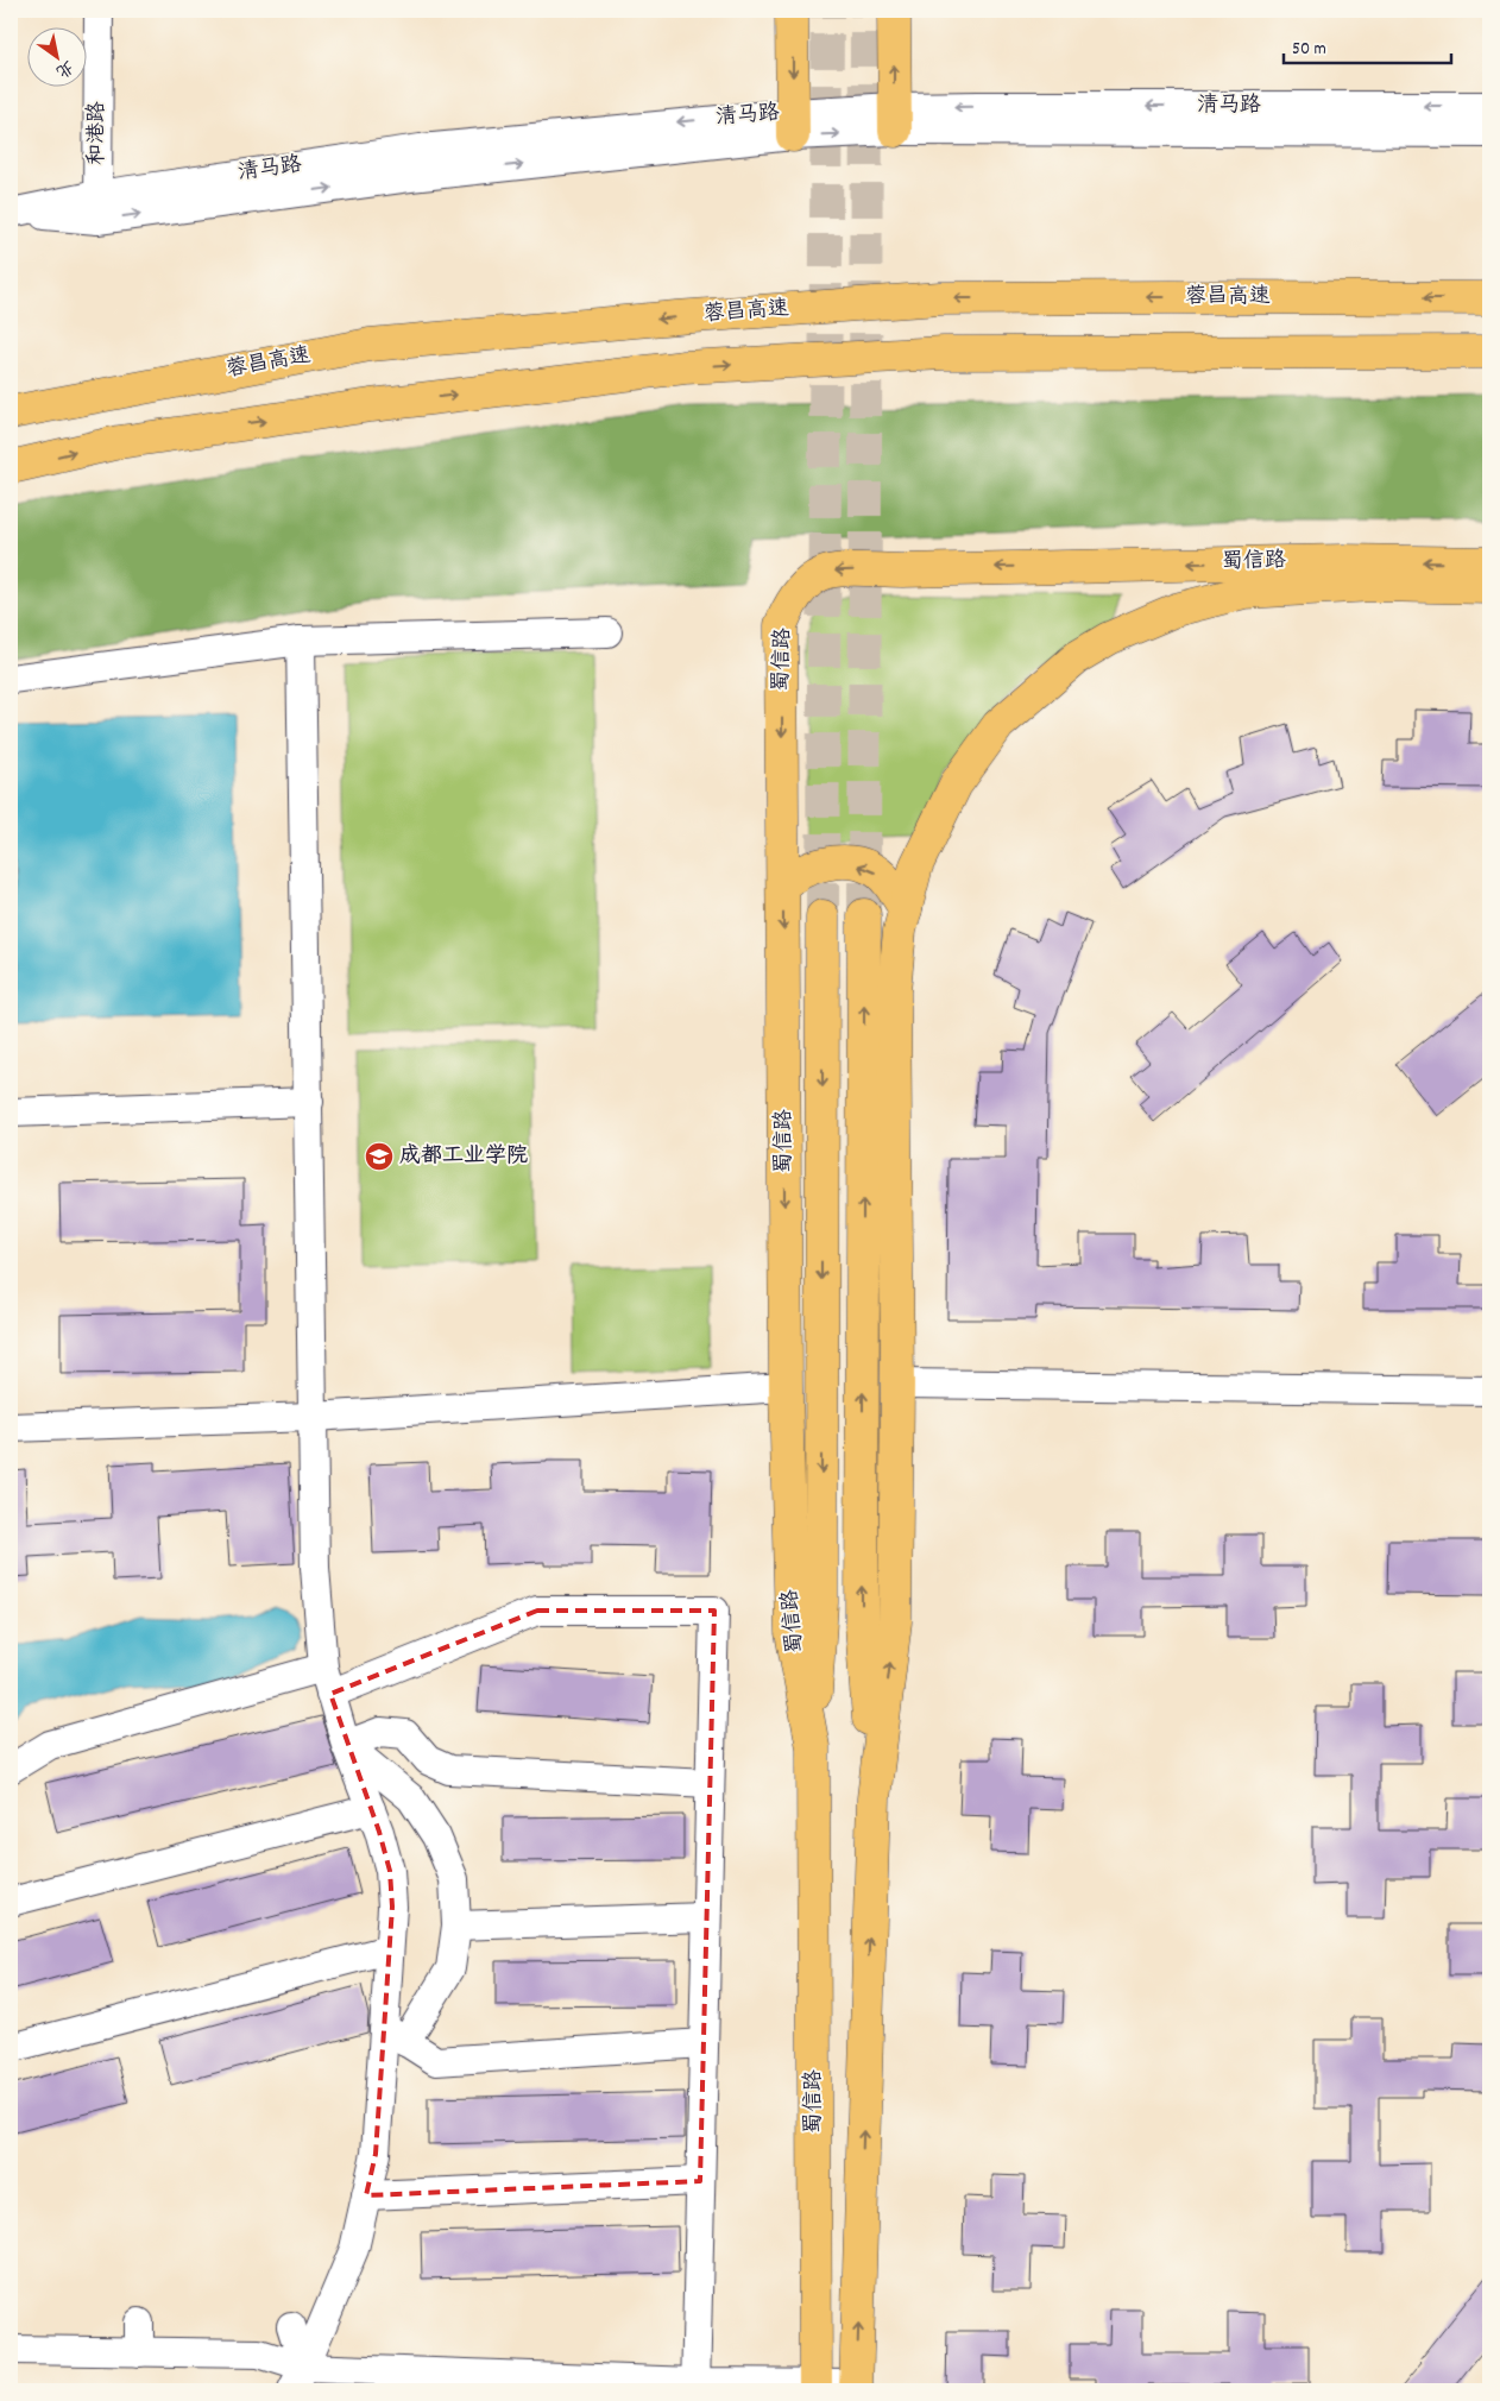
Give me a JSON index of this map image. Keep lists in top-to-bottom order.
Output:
{
  "streets": {
    "main road": ["蓉昌高速", "蜀信路"],
    "street": ["清马路", "和港路"]
  },
  "crossings": [
    ["清马路", "和港路"]
  ],
  "places": {
    "school or university": ["成都工业学院"]
  },
  "scale_bar": "50 m",
  "north": "bottom right"
}
